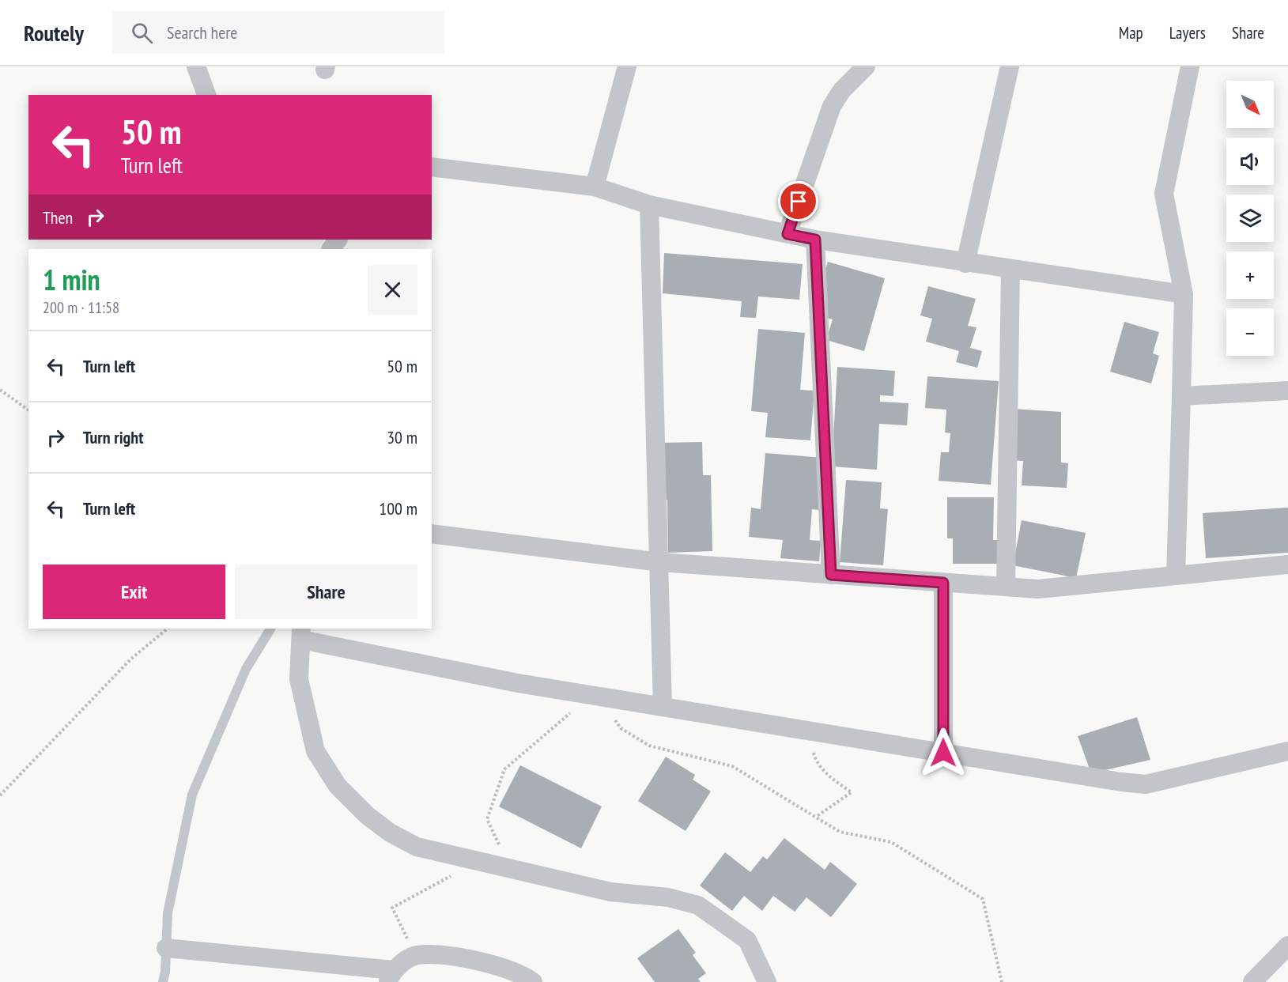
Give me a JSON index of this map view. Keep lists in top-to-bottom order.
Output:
{
  "north": "bottom right",
  "page": {
    "header": "Routely",
    "search": "Search here",
    "nav": ["Map", "Layers", "Share"],
    "map_buttons": ["+", "−"],
    "turn": ["50 m", "Turn left"],
    "then": "Then",
    "heading": ["1 min", "200 m · 11:58"],
    "list": [
      {
        "name": "Turn left",
        "value": "50 m"
      },
      {
        "name": "Turn right",
        "value": "30 m"
      },
      {
        "name": "Turn left",
        "value": "100 m"
      }
    ],
    "buttons": ["Exit", "Share"]
  }
}
